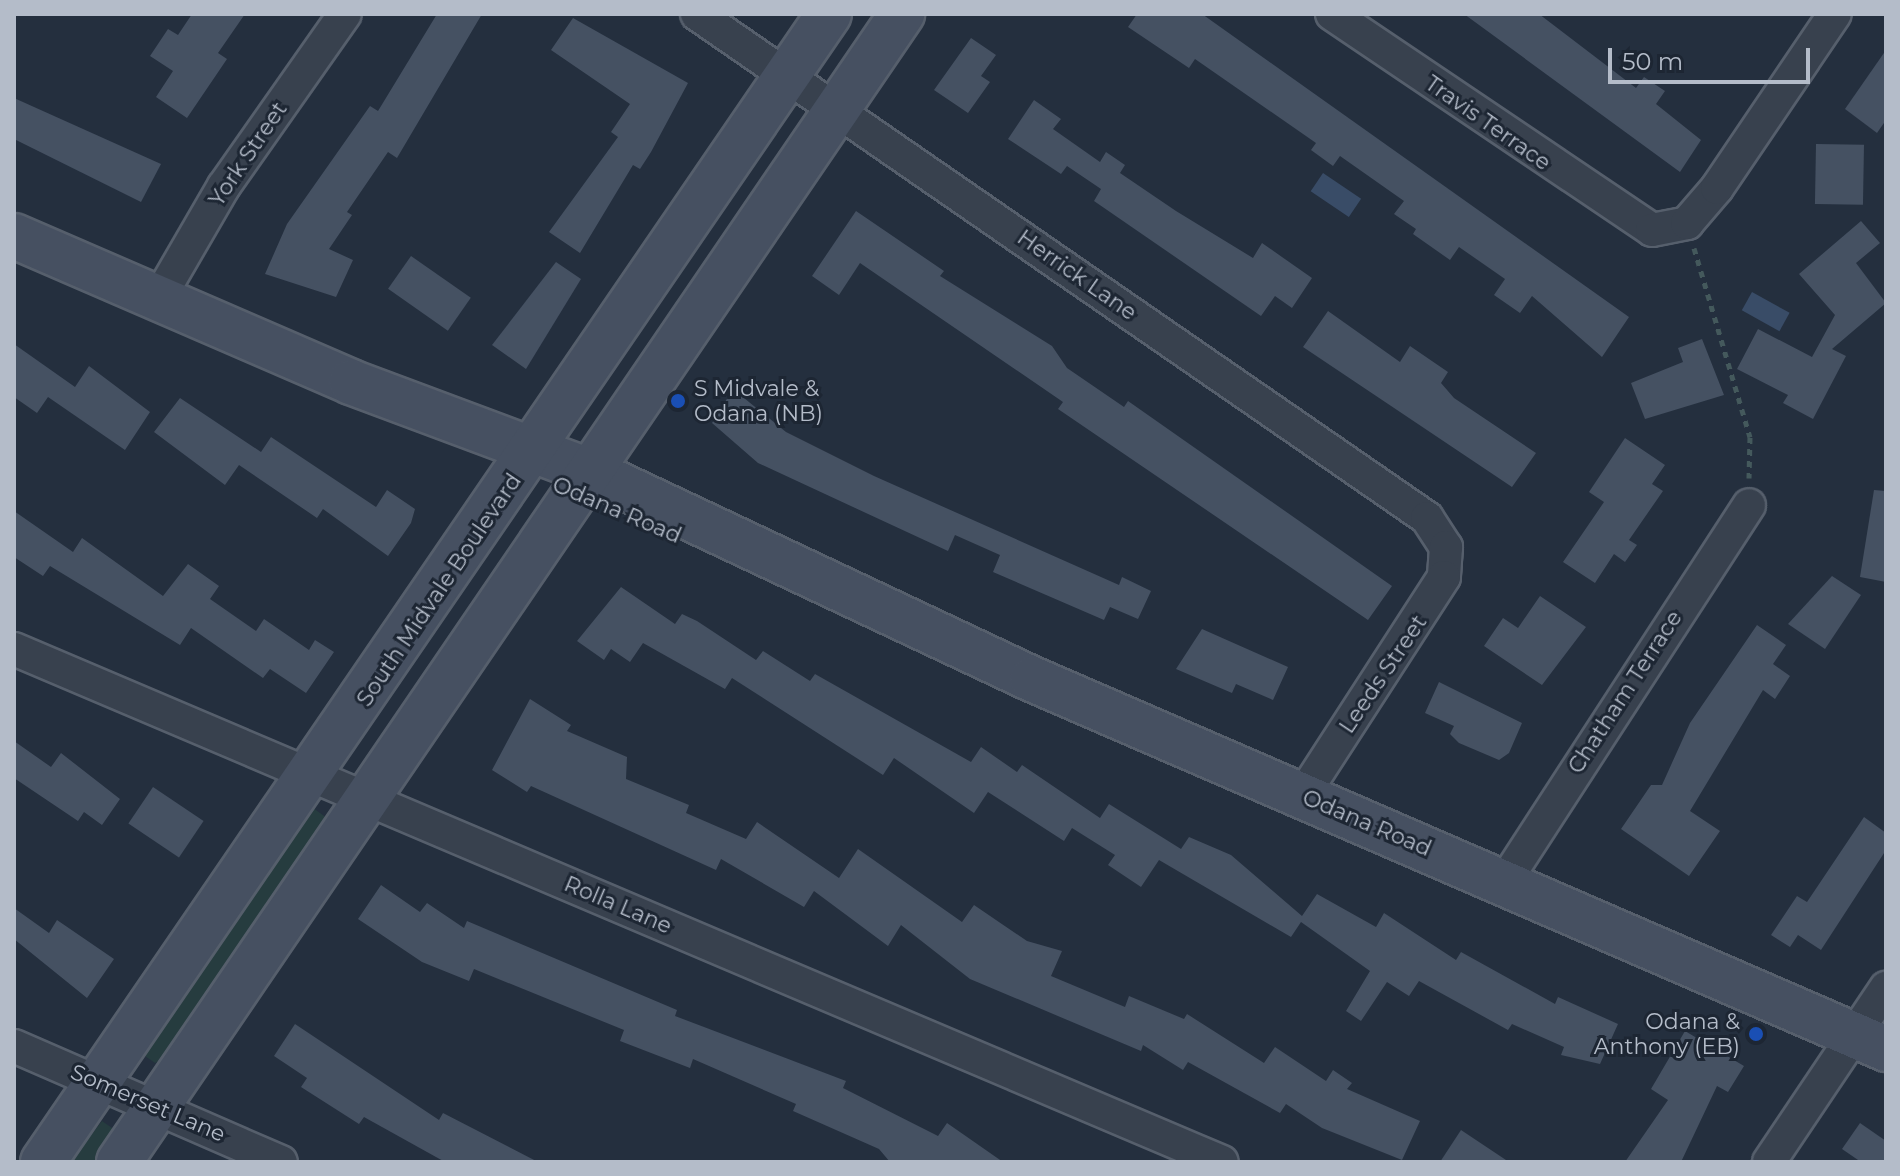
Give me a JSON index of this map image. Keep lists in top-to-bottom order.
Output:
{
  "streets": {
    "main road": ["Odana Road", "South Midvale Boulevard"],
    "street": [
      "Travis Terrace",
      "York Street",
      "Herrick Lane",
      "Leeds Street",
      "Chatham Terrace",
      "Rolla Lane",
      "Somerset Lane"
    ]
  },
  "crossings": [
    ["York Street", "Odana Road"],
    ["Herrick Lane", "South Midvale Boulevard"],
    ["Herrick Lane", "Leeds Street"],
    ["Odana Road", "South Midvale Boulevard"],
    ["Odana Road", "Leeds Street"],
    ["Odana Road", "Chatham Terrace"],
    ["South Midvale Boulevard", "Rolla Lane"],
    ["South Midvale Boulevard", "Somerset Lane"]
  ],
  "places": ["S Midvale & Odana (NB)", "Odana & Anthony (EB)"],
  "scale_bar": "50 m"
}
